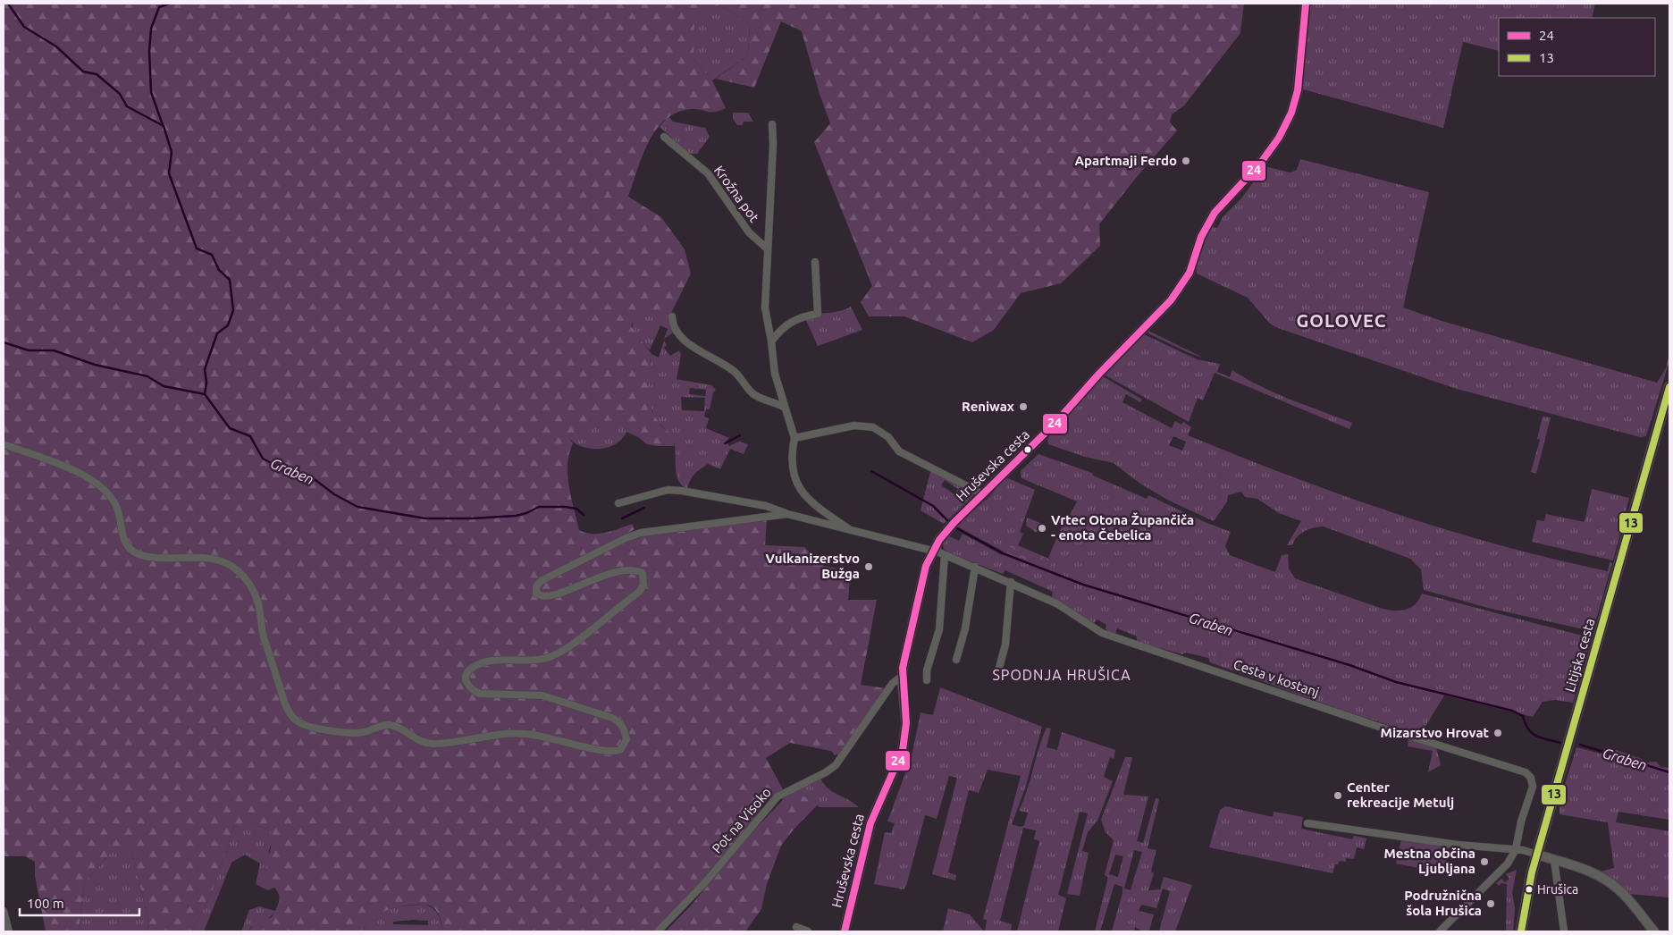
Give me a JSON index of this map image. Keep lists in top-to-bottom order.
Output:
{
  "streets": {
    "main road": ["Litijska cesta"],
    "street": [
      "Krožna pot",
      "Hruševska cesta",
      "Cesta v kostanj",
      "Pot na Visoko"
    ]
  },
  "crossings": [
    ["Krožna pot", "Hruševska cesta"],
    ["Krožna pot", "Cesta v kostanj"],
    ["Hruševska cesta", "Cesta v kostanj"],
    ["Hruševska cesta", "Pot na Visoko"]
  ],
  "districts": ["GOLOVEC", "SPODNJA HRUŠICA"],
  "water": ["Graben"],
  "places": [
    "Apartmaji Ferdo",
    "Reniwax",
    "Vrtec Otona Župančiča - enota Čebelica",
    "Vulkanizerstvo Bužga",
    "Mizarstvo Hrovat",
    "Center rekreacije Metulj",
    "Mestna občina Ljubljana",
    "Hrušica",
    "Podružnična šola Hrušica"
  ],
  "lines": ["transit line 24", "transit line 13"],
  "legend": ["24", "13"],
  "scale_bar": "100 m"
}
